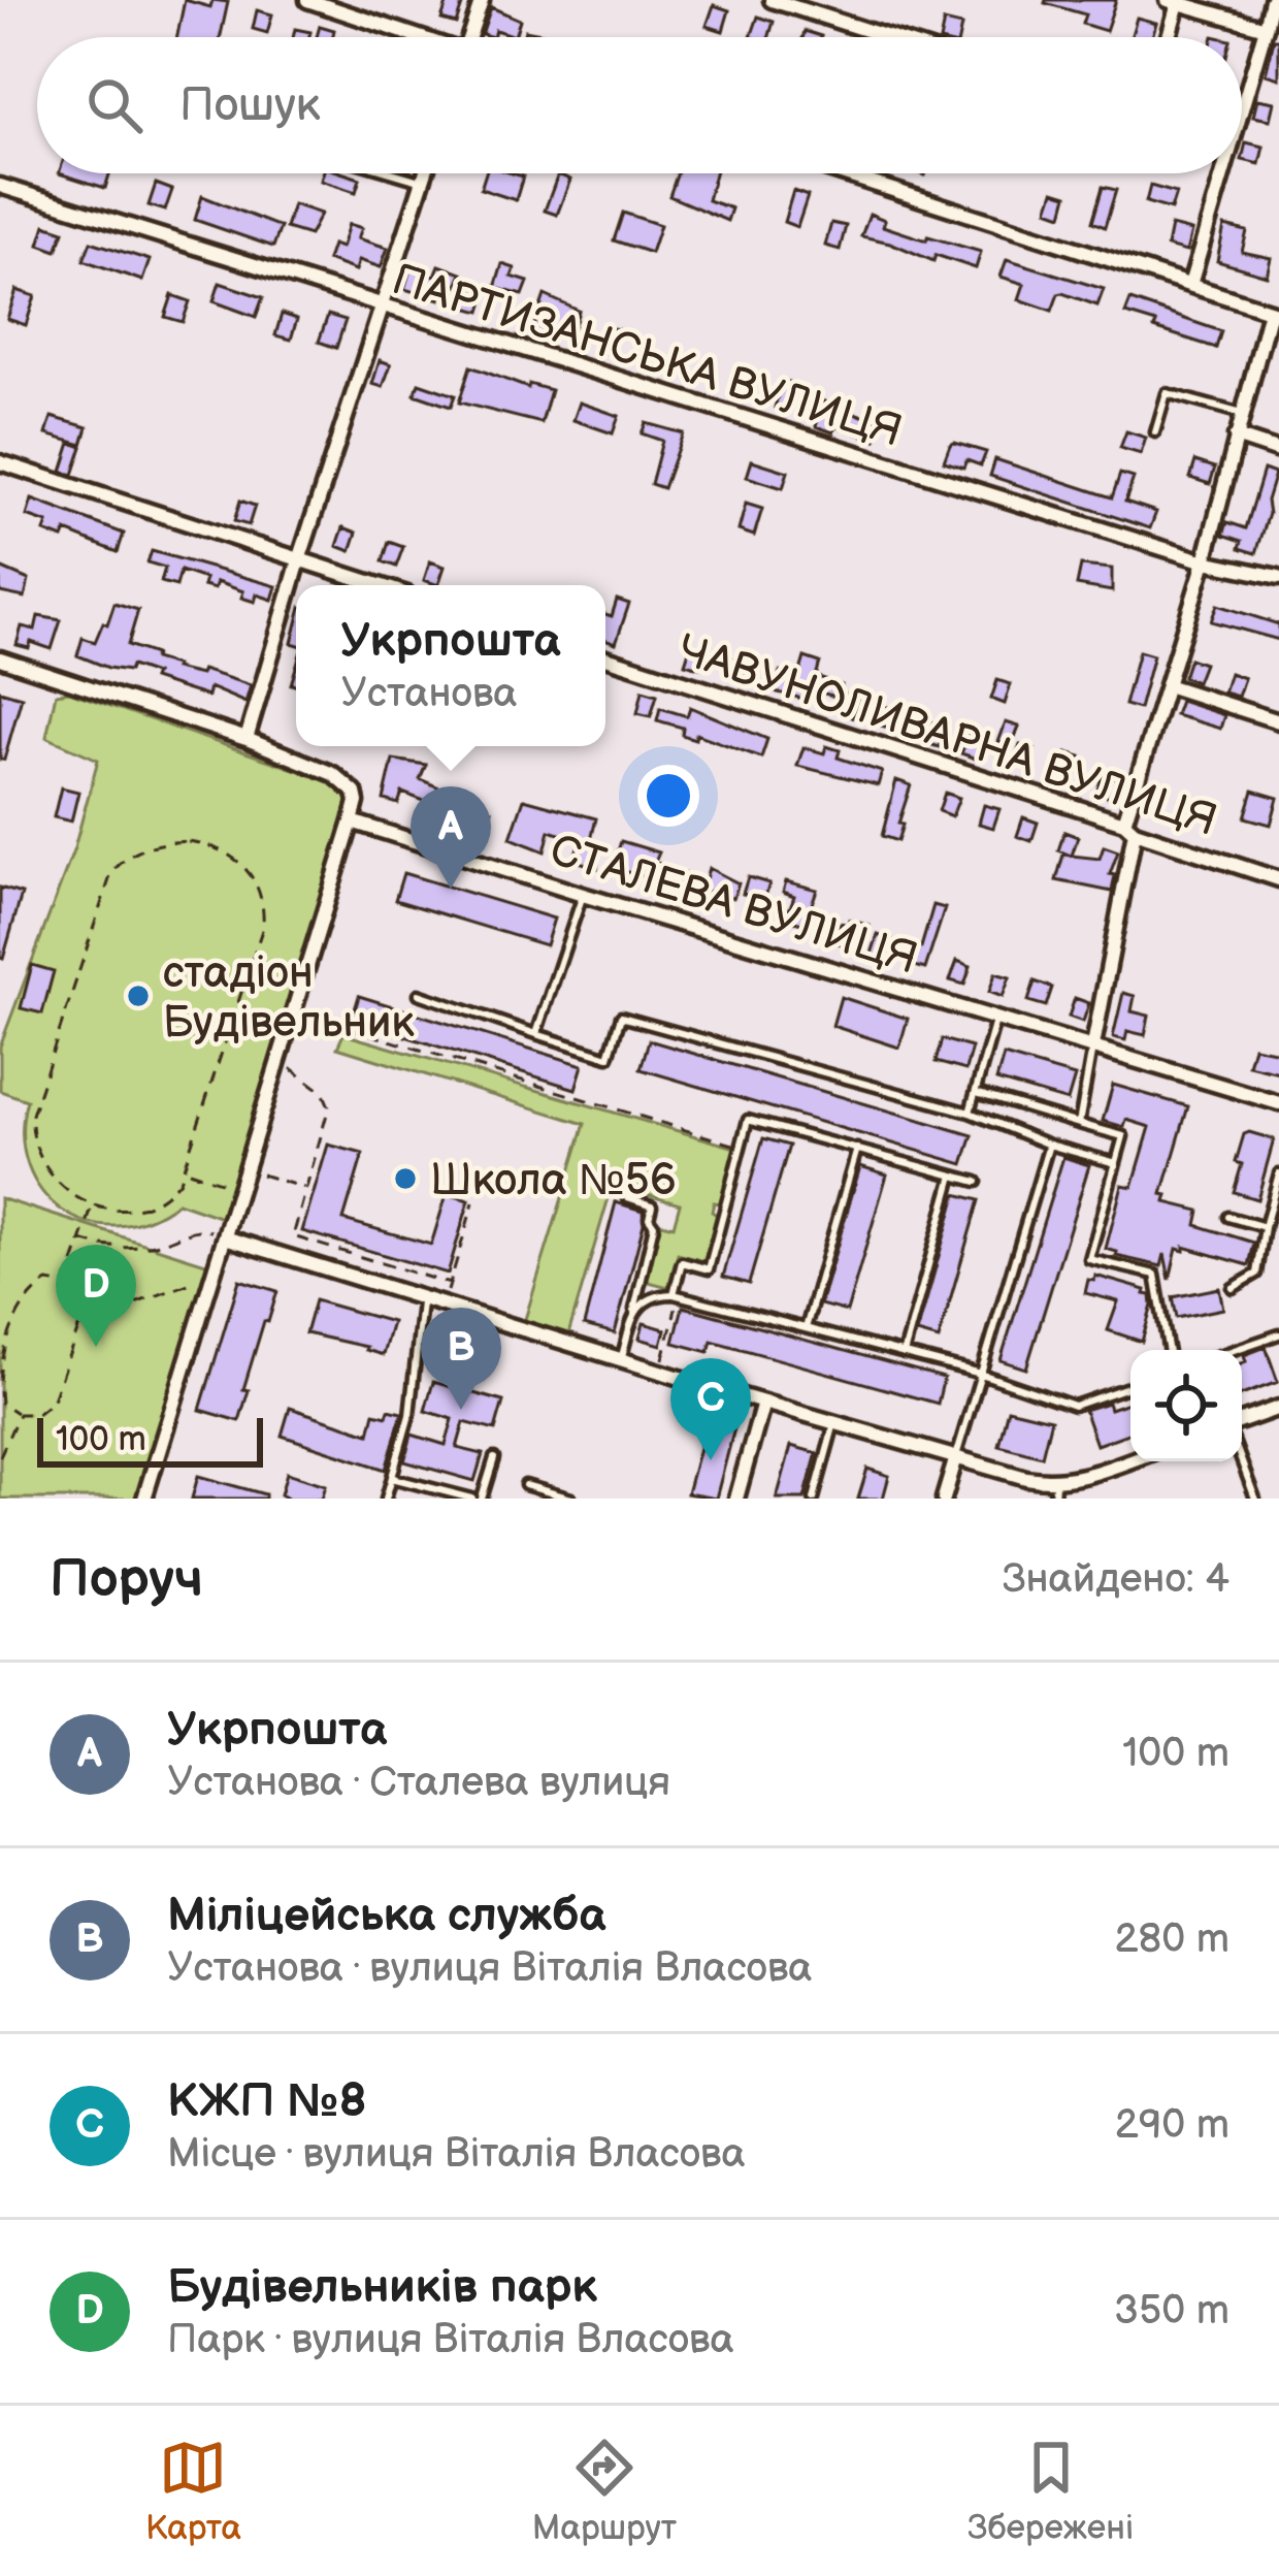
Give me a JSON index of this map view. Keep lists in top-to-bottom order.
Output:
{
  "streets": {
    "street": ["ПАРТИЗАНСЬКА ВУЛИЦЯ", "ЧАВУНОЛИВАРНА ВУЛИЦЯ", "СТАЛЕВА ВУЛИЦЯ"]
  },
  "places": ["стадіон Будівельник", "Школа №56"],
  "scale_bar": "100 m",
  "page": {
    "search": "Пошук",
    "popup": ["Укрпошта", "Установа"],
    "pins": [
      "A",
      "D",
      "B",
      "C"
    ],
    "scale": "100 m",
    "heading": ["Поруч", "Знайдено: 4"],
    "list": [
      {
        "mark": "A",
        "name": "Укрпошта",
        "note": "Установа · Сталева вулиця",
        "value": "100 m"
      },
      {
        "mark": "B",
        "name": "Міліцейська служба",
        "note": "Установа · вулиця Віталія Власова",
        "value": "280 m"
      },
      {
        "mark": "C",
        "name": "КЖП №8",
        "note": "Місце · вулиця Віталія Власова",
        "value": "290 m"
      },
      {
        "mark": "D",
        "name": "Будівельників парк",
        "note": "Парк · вулиця Віталія Власова",
        "value": "350 m"
      }
    ],
    "nav": ["Карта", "Маршрут", "Збережені"]
  }
}
